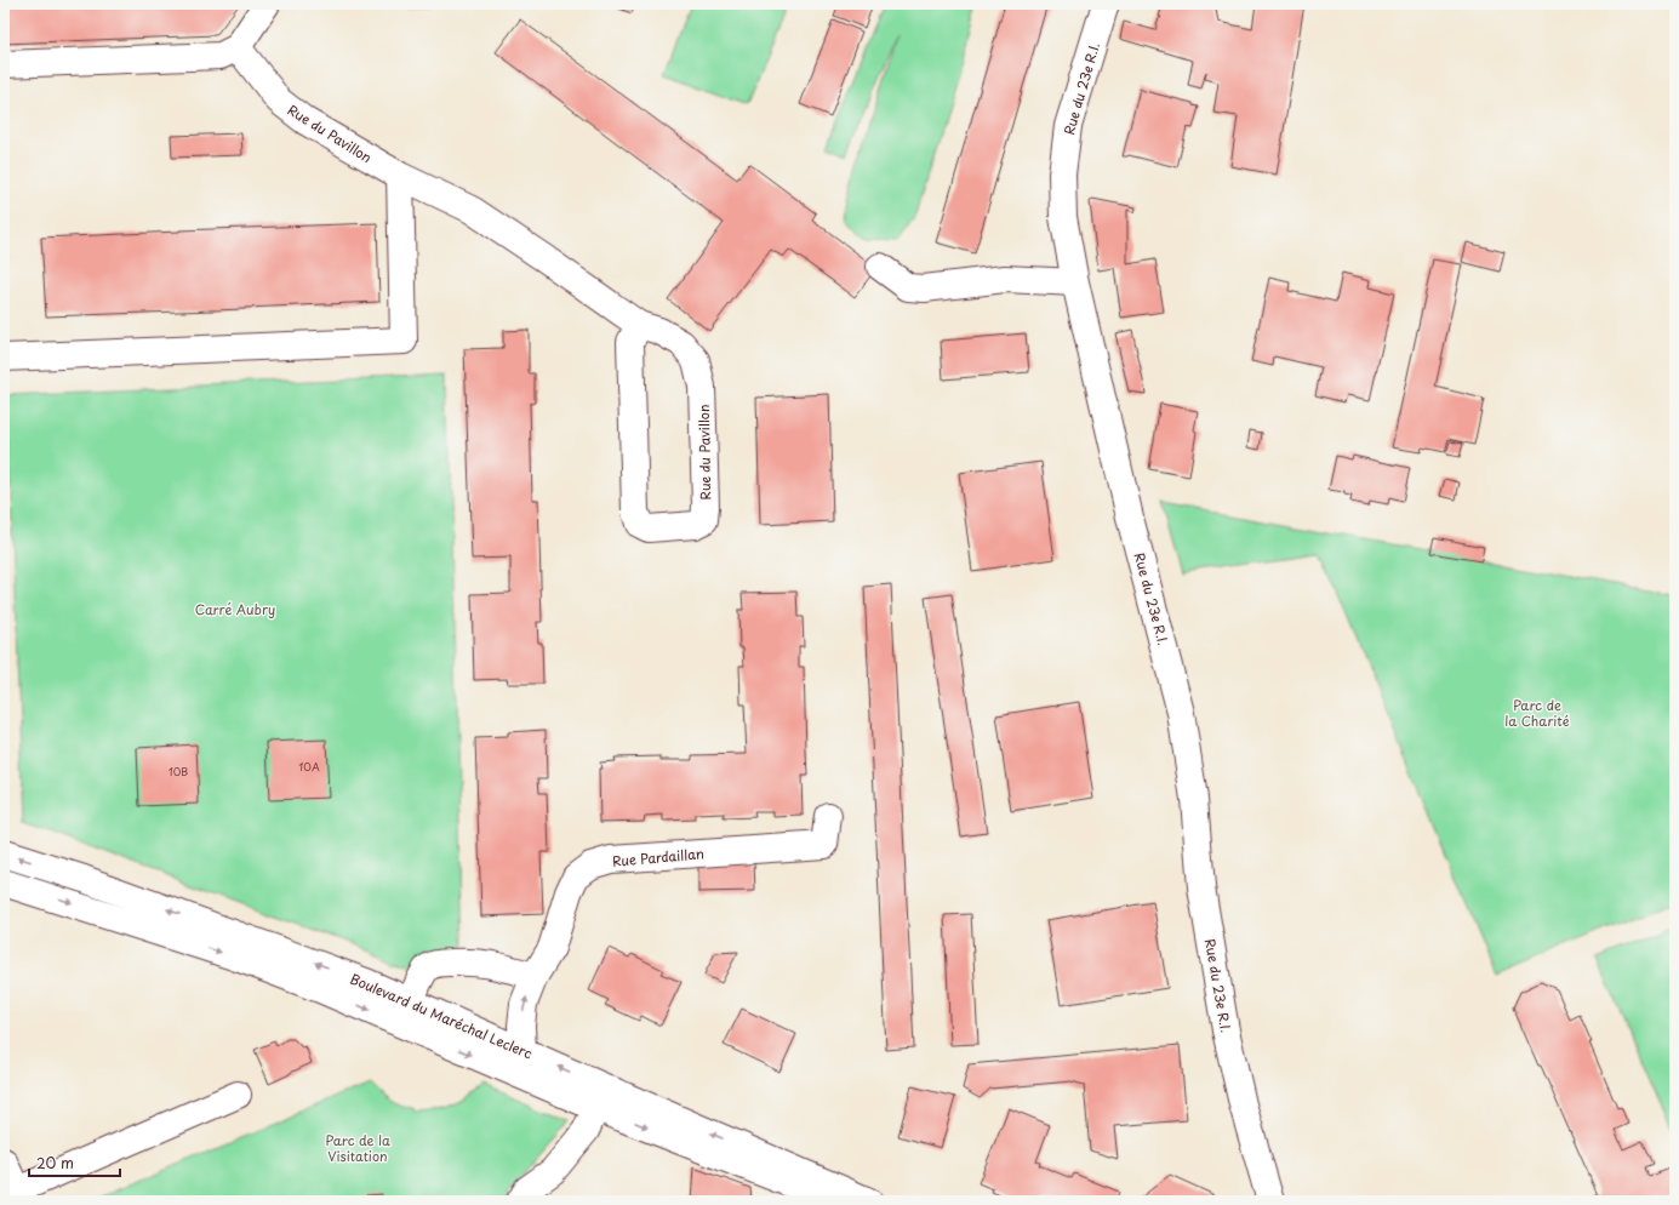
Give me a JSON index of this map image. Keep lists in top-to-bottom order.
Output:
{
  "streets": {
    "street": [
      "Rue du 23e R.I.",
      "Rue du Pavillon",
      "Rue Pardaillan",
      "Boulevard du Maréchal Leclerc"
    ]
  },
  "crossings": [
    ["Rue Pardaillan", "Boulevard du Maréchal Leclerc"]
  ],
  "parks": ["Carré Aubry", "Parc de la Charité", "Parc de la Visitation"],
  "house_numbers": ["10A", "10B"],
  "scale_bar": "20 m"
}
